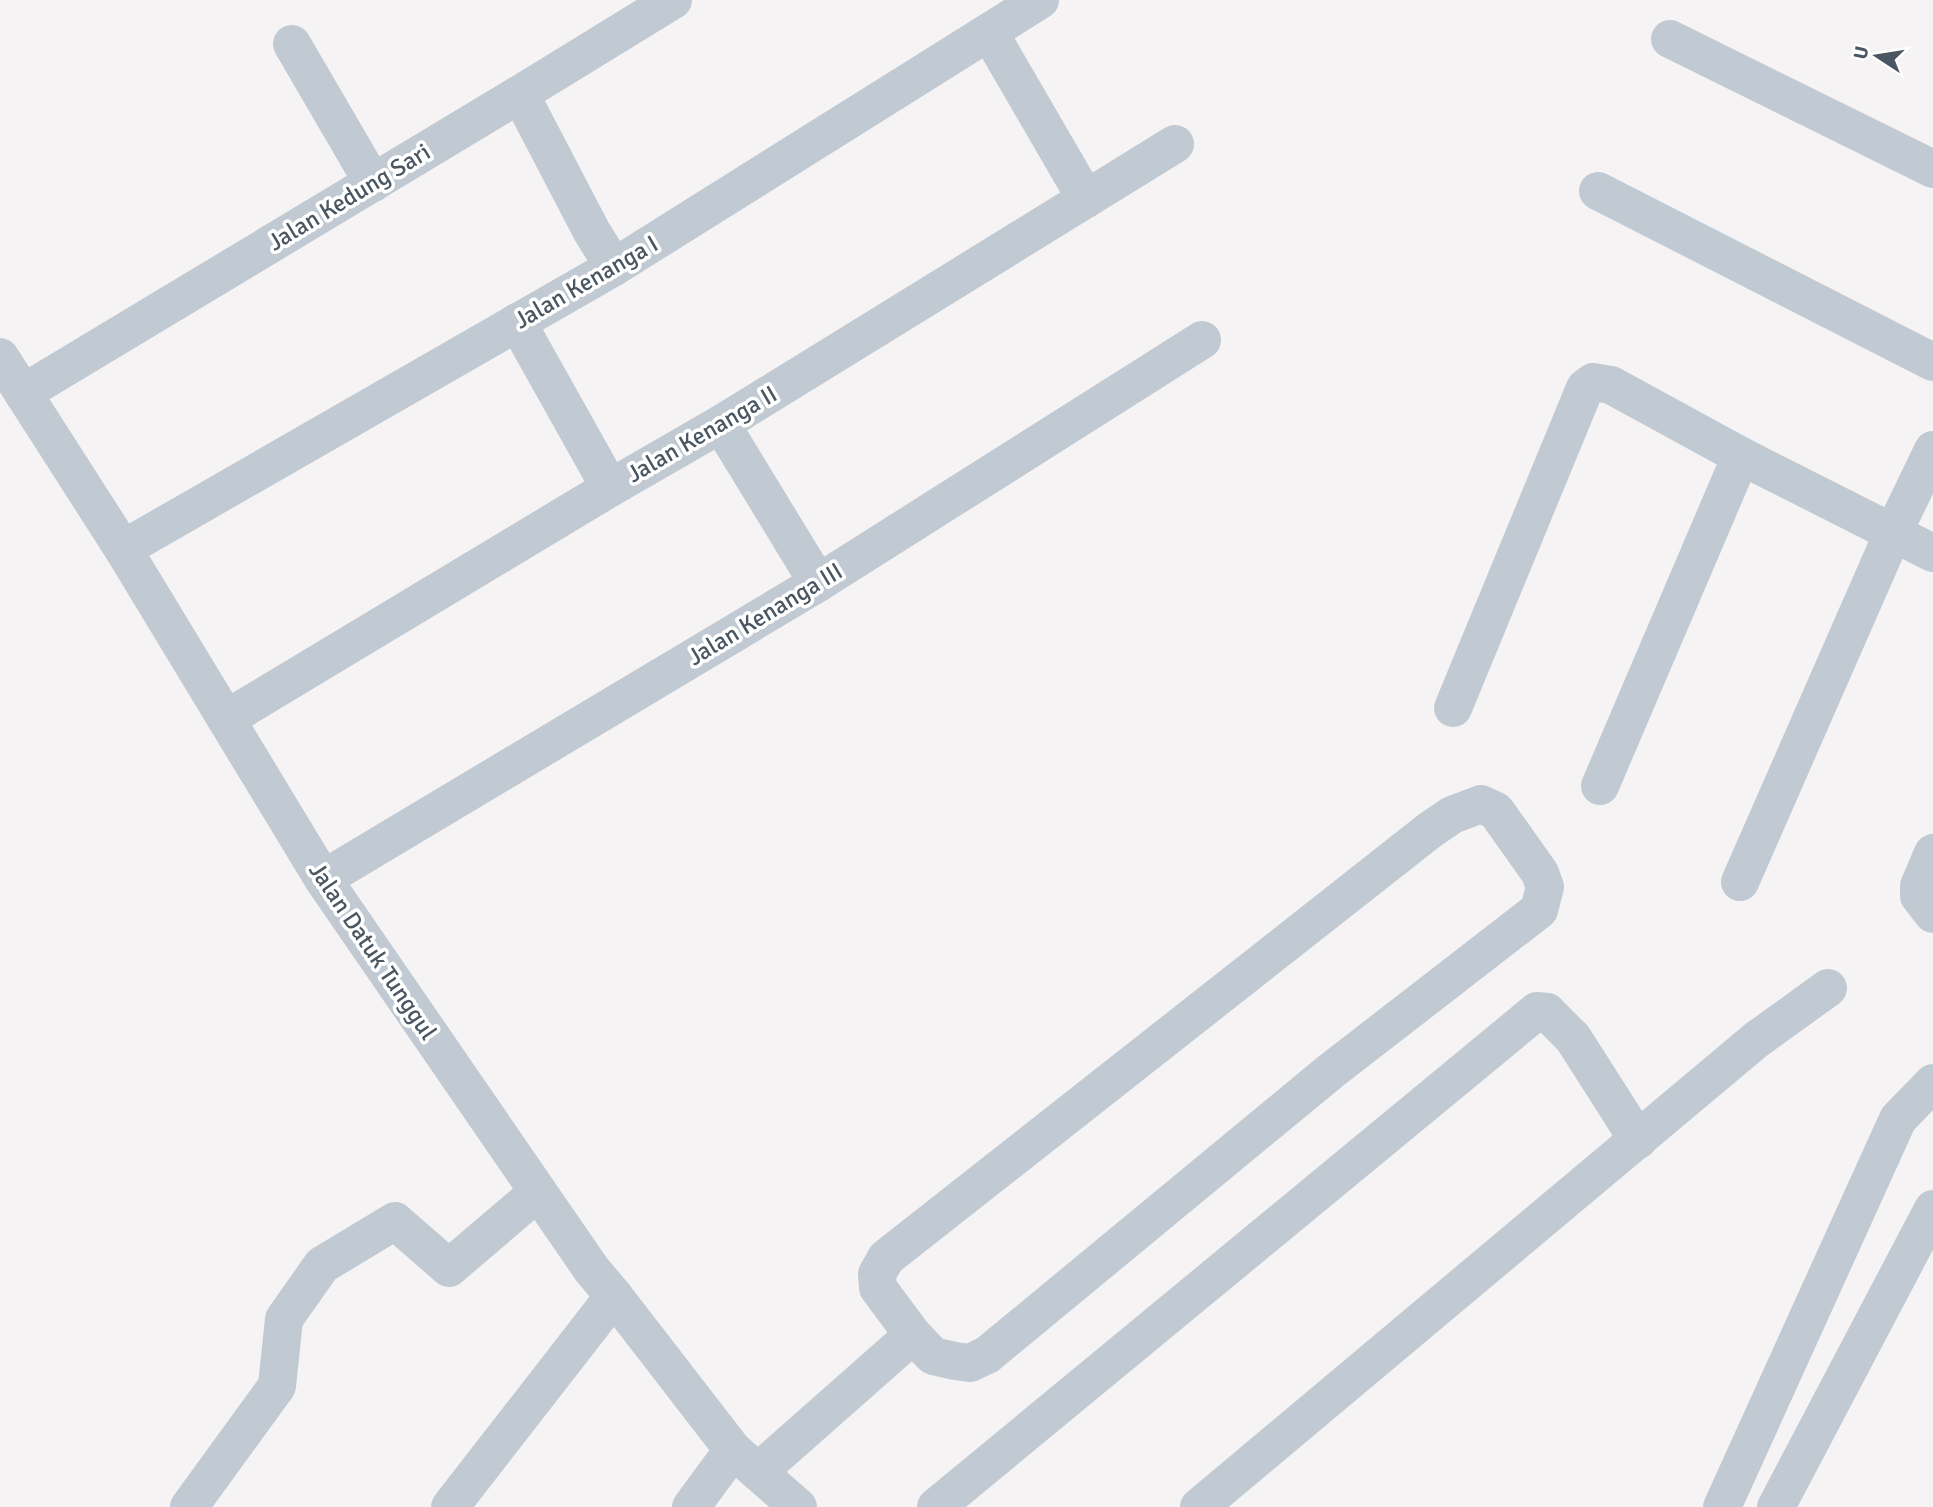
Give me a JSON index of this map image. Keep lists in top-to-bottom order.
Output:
{
  "streets": {
    "street": [
      "Jalan Kedung Sari",
      "Jalan Kenanga I",
      "Jalan Kenanga II",
      "Jalan Kenanga III",
      "Jalan Datuk Tunggul"
    ]
  },
  "crossings": [
    ["Jalan Kedung Sari", "Jalan Datuk Tunggul"],
    ["Jalan Kenanga I", "Jalan Datuk Tunggul"],
    ["Jalan Kenanga II", "Jalan Datuk Tunggul"],
    ["Jalan Kenanga III", "Jalan Datuk Tunggul"]
  ],
  "north": "left"
}
